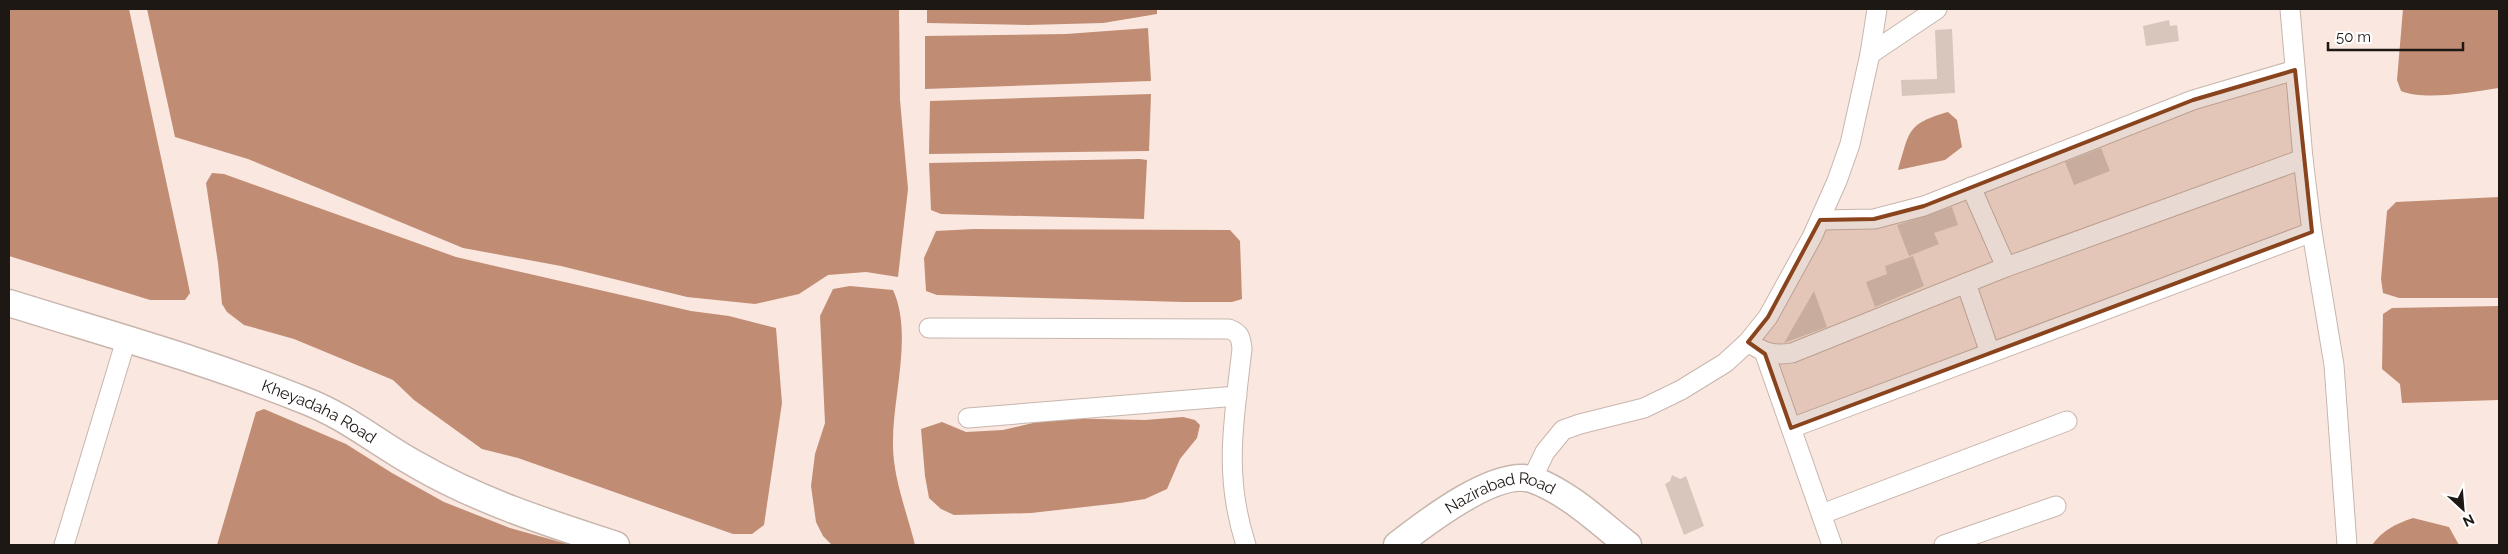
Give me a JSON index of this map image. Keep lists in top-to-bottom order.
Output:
{
  "streets": {
    "main road": ["Kheyadaha Road", "Nazirabad Road"]
  },
  "scale_bar": "50 m",
  "north": "bottom right"
}
